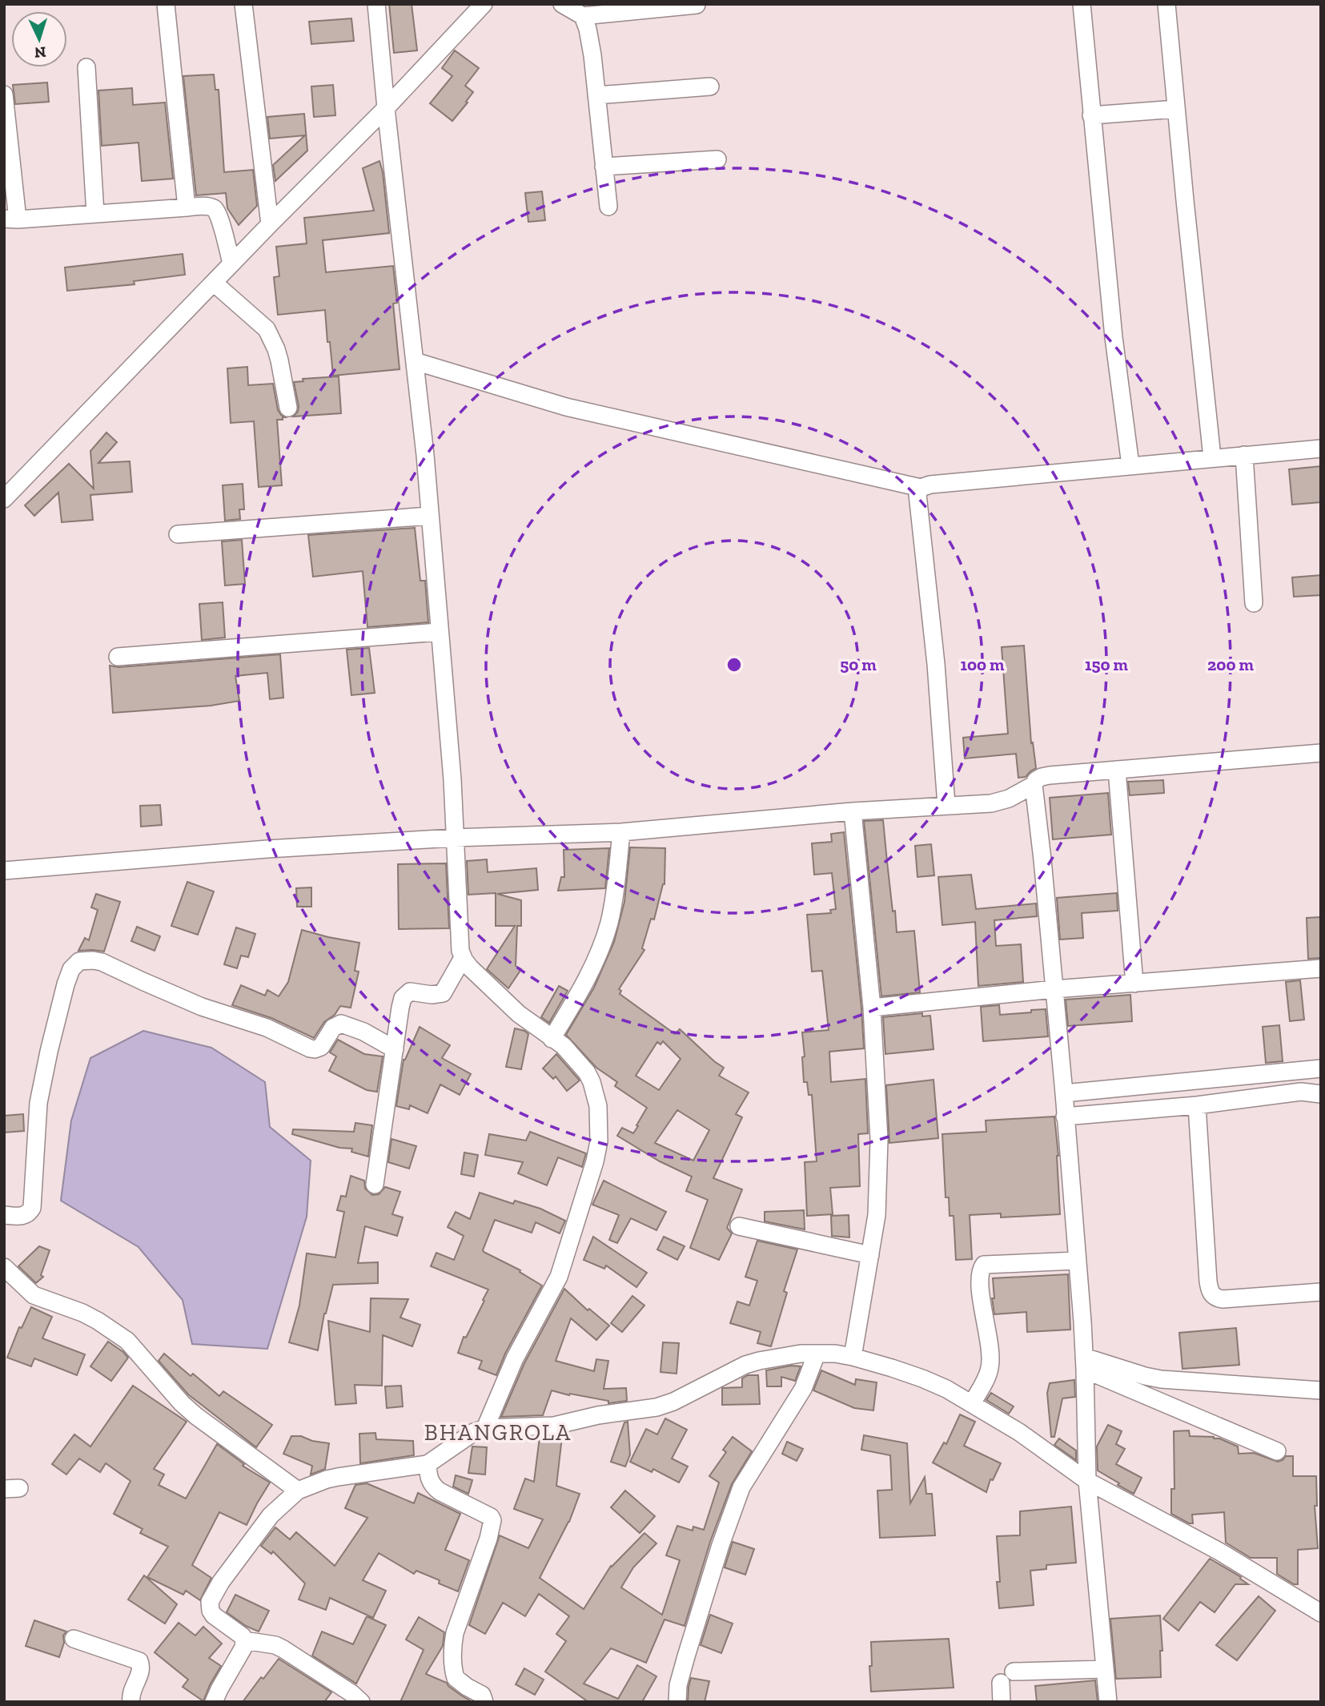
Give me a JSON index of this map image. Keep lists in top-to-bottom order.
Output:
{
  "districts": ["BHANGROLA"],
  "north": "bottom",
  "rings": [
    "50 m",
    "100 m",
    "150 m",
    "200 m"
  ]
}
